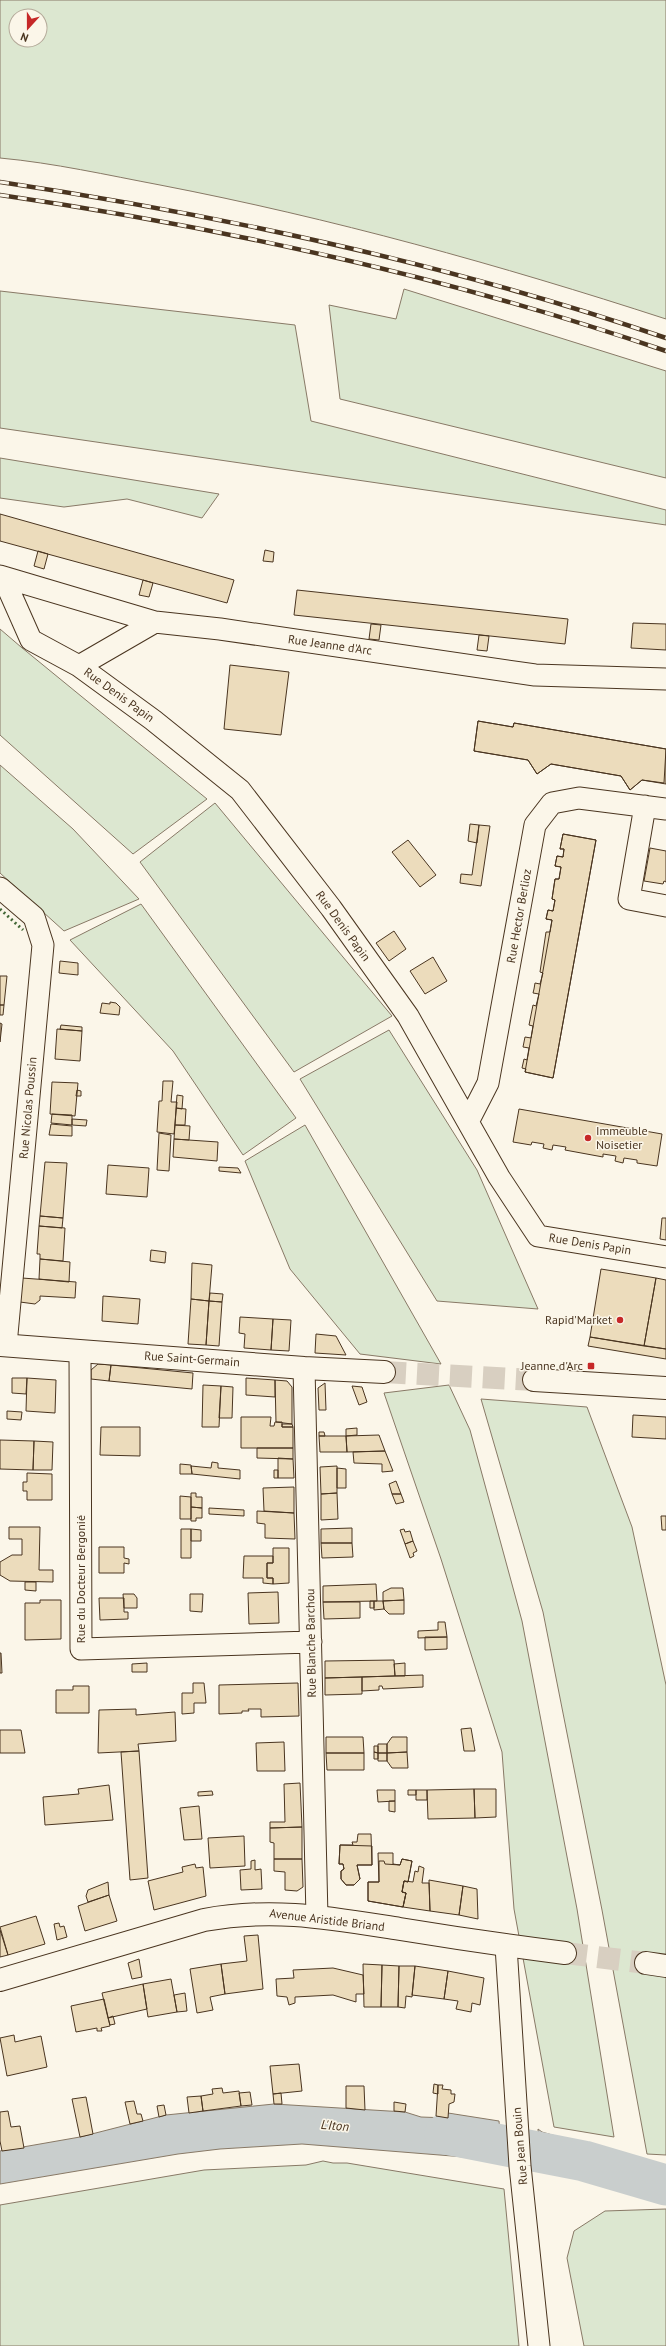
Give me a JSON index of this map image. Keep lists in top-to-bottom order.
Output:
{
  "streets": {
    "main road": ["Rue Saint-Germain", "Avenue Aristide Briand"],
    "street": [
      "Rue Jeanne d'Arc",
      "Rue Denis Papin",
      "Rue Hector Berlioz",
      "Rue Nicolas Poussin",
      "Rue du Docteur Bergonié",
      "Rue Blanche Barchou",
      "Rue Jean Bouin"
    ]
  },
  "crossings": [
    ["Rue Jeanne d'Arc", "Rue Denis Papin"],
    ["Rue Denis Papin", "Rue Hector Berlioz"],
    ["Rue Nicolas Poussin", "Rue Saint-Germain"],
    ["Rue Saint-Germain", "Rue du Docteur Bergonié"],
    ["Rue Saint-Germain", "Rue Blanche Barchou"],
    ["Rue du Docteur Bergonié", "Rue Blanche Barchou"],
    ["Rue Blanche Barchou", "Avenue Aristide Briand"],
    ["Avenue Aristide Briand", "Rue Jean Bouin"]
  ],
  "water": ["L'Iton"],
  "places": {
    "other": ["Immeuble Noisetier", "Rapid'Market"],
    "transit": ["Jeanne d'Arc"]
  },
  "north": "bottom"
}
